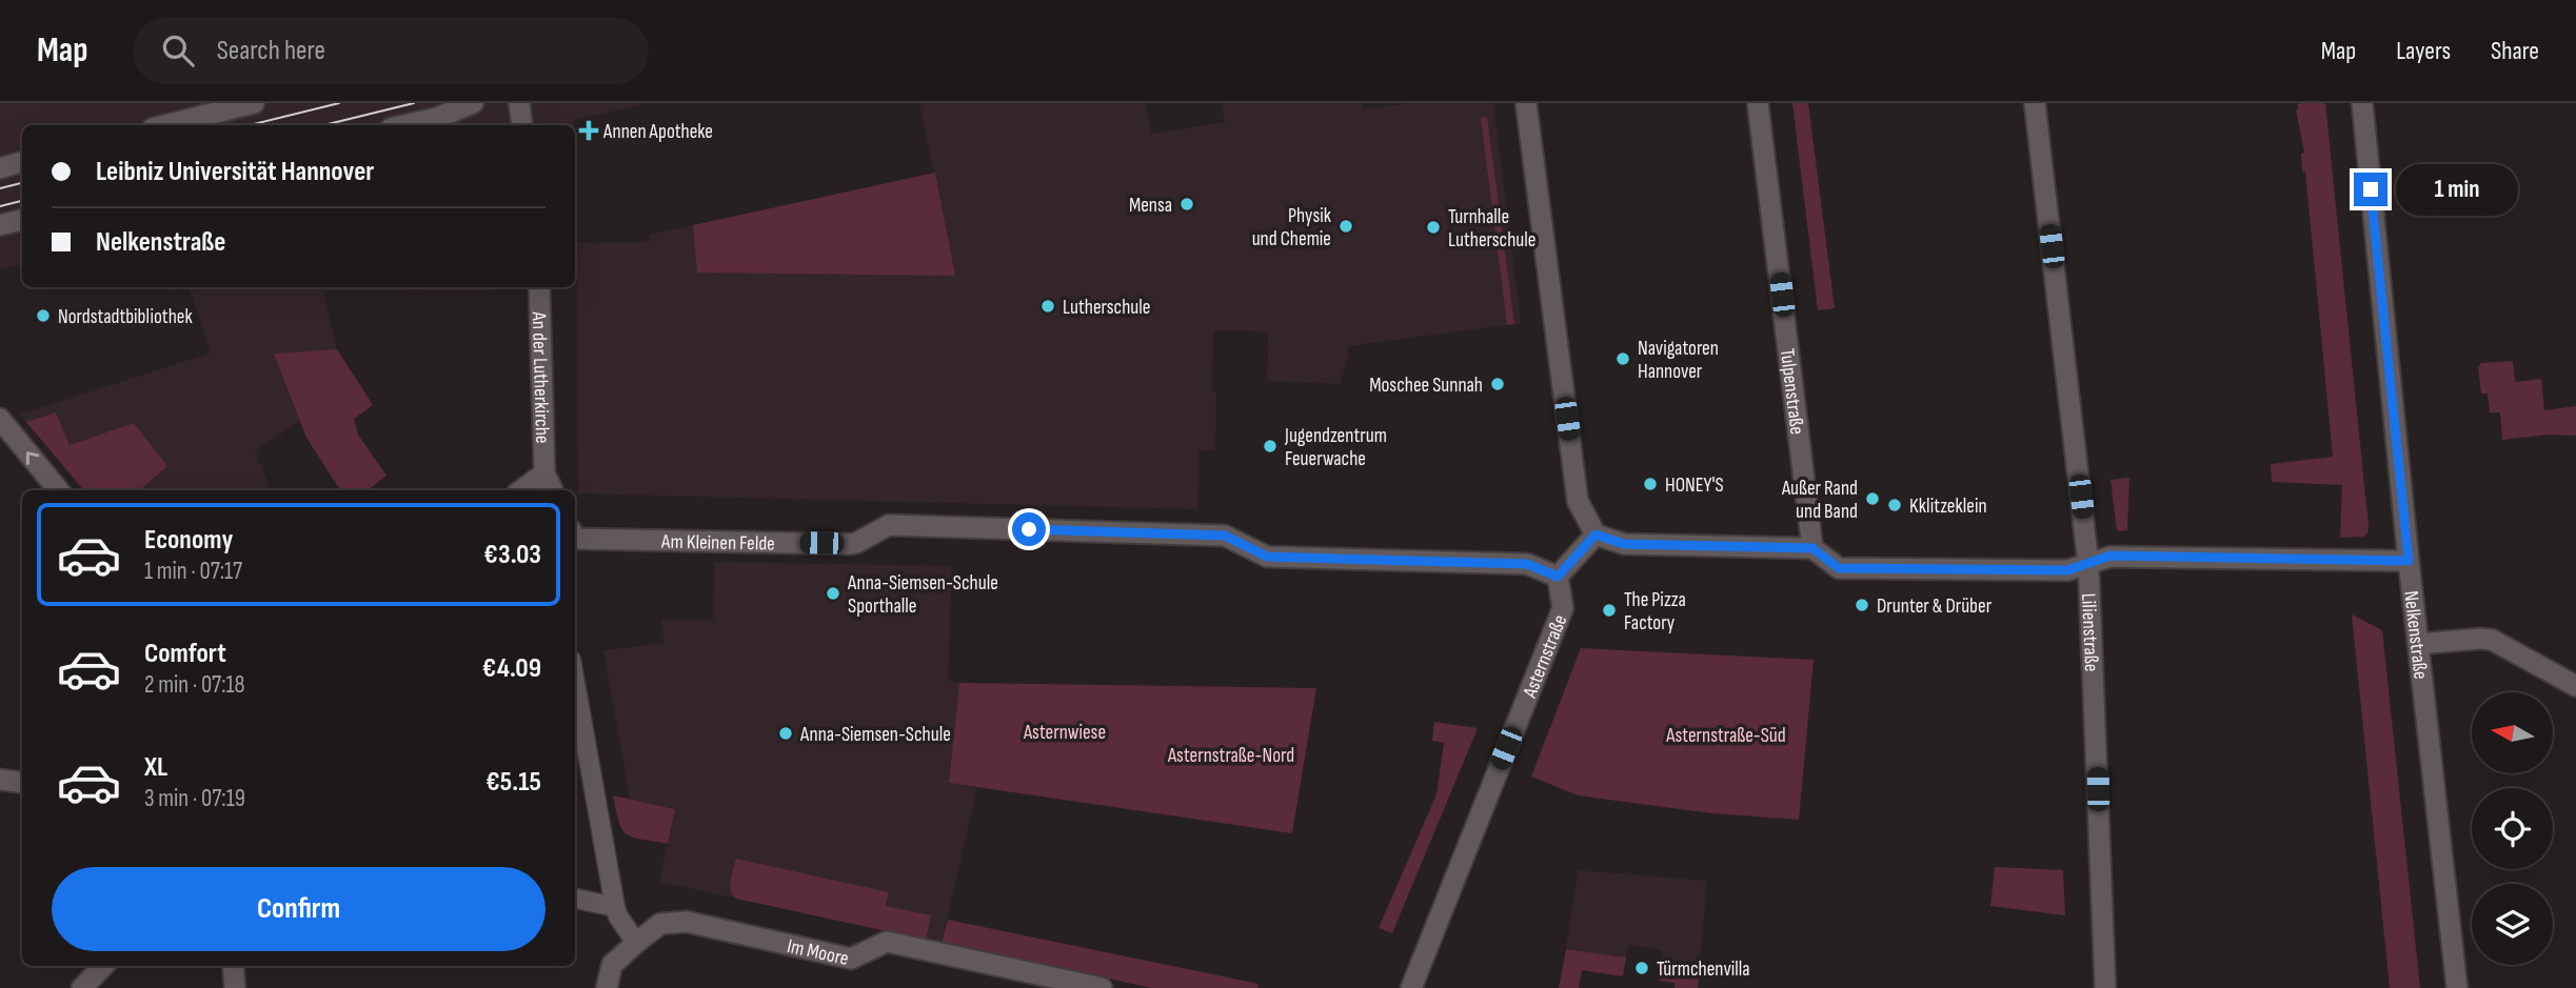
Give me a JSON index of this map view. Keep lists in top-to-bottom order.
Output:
{
  "streets": {
    "street": [
      "An der Lutherkirche",
      "Tulpenstraße",
      "Am Kleinen Felde",
      "Lilienstraße",
      "Nelkenstraße",
      "Asternstraße",
      "Im Moore"
    ]
  },
  "crossings": [
    ["Am Kleinen Felde", "Asternstraße"]
  ],
  "parks": ["Asternwiese", "Asternstraße-Süd", "Asternstraße-Nord"],
  "places": {
    "health": ["Annen Apotheke"],
    "other": [
      "Mensa",
      "Physik und Chemie",
      "Turnhalle Lutherschule",
      "Lutherschule",
      "Nordstadtbibliothek",
      "Navigatoren Hannover",
      "Moschee Sunnah",
      "Jugendzentrum Feuerwache",
      "HONEY'S",
      "Außer Rand und Band",
      "Kklitzeklein",
      "Anna-Siemsen-Schule Sporthalle",
      "Drunter & Drüber",
      "The Pizza Factory",
      "Anna-Siemsen-Schule",
      "Türmchenvilla"
    ]
  },
  "north": "left",
  "page": {
    "header": "Map",
    "search": "Search here",
    "nav": ["Map", "Layers", "Share"],
    "banner": ["Leibniz Universität Hannover", "Nelkenstraße"],
    "bubble": "1 min",
    "list": [
      {
        "name": "Economy",
        "note": "1 min · 07:17",
        "value": "€3.03"
      },
      {
        "name": "Comfort",
        "note": "2 min · 07:18",
        "value": "€4.09"
      },
      {
        "name": "XL",
        "note": "3 min · 07:19",
        "value": "€5.15"
      }
    ],
    "buttons": "Confirm"
  }
}
